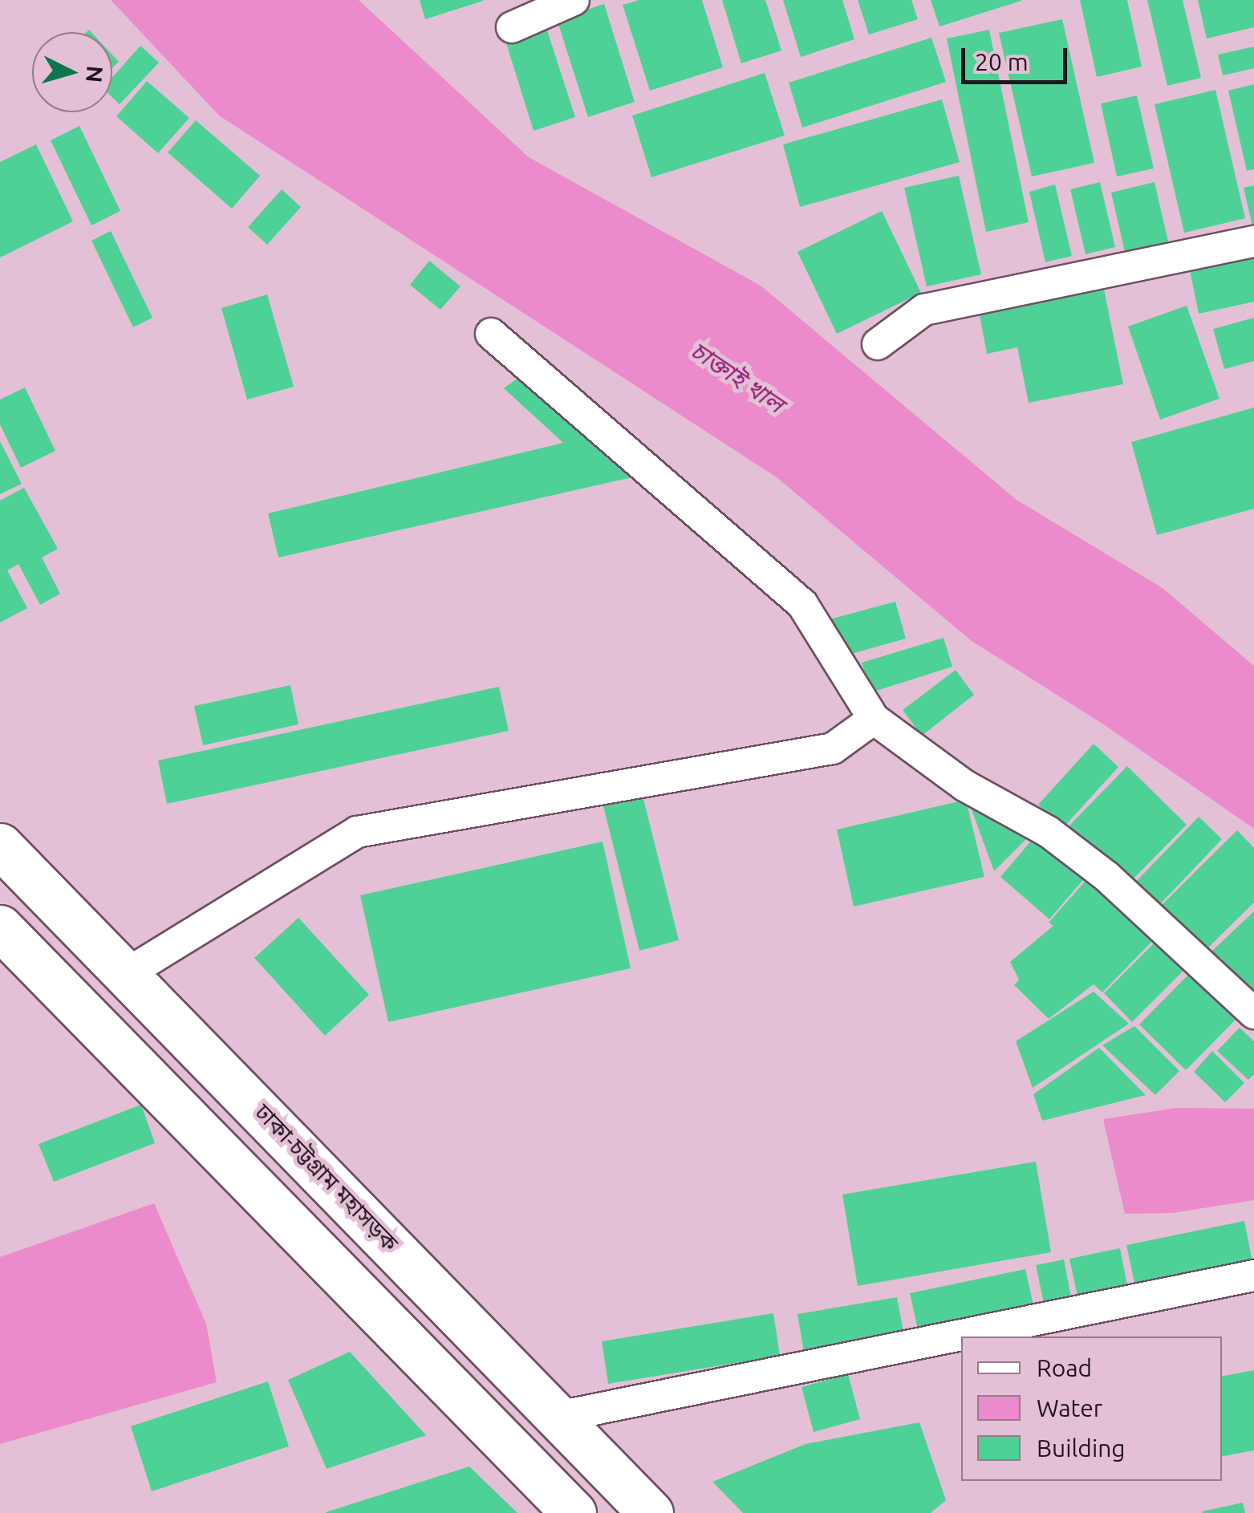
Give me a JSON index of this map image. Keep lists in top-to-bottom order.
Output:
{
  "streets": {
    "highway": ["ঢাকা-চট্টগ্রাম মহাসড়ক"]
  },
  "water": ["চাক্তাই খাল"],
  "legend": ["Road", "Water", "Building"],
  "scale_bar": "20 m",
  "north": "right"
}
